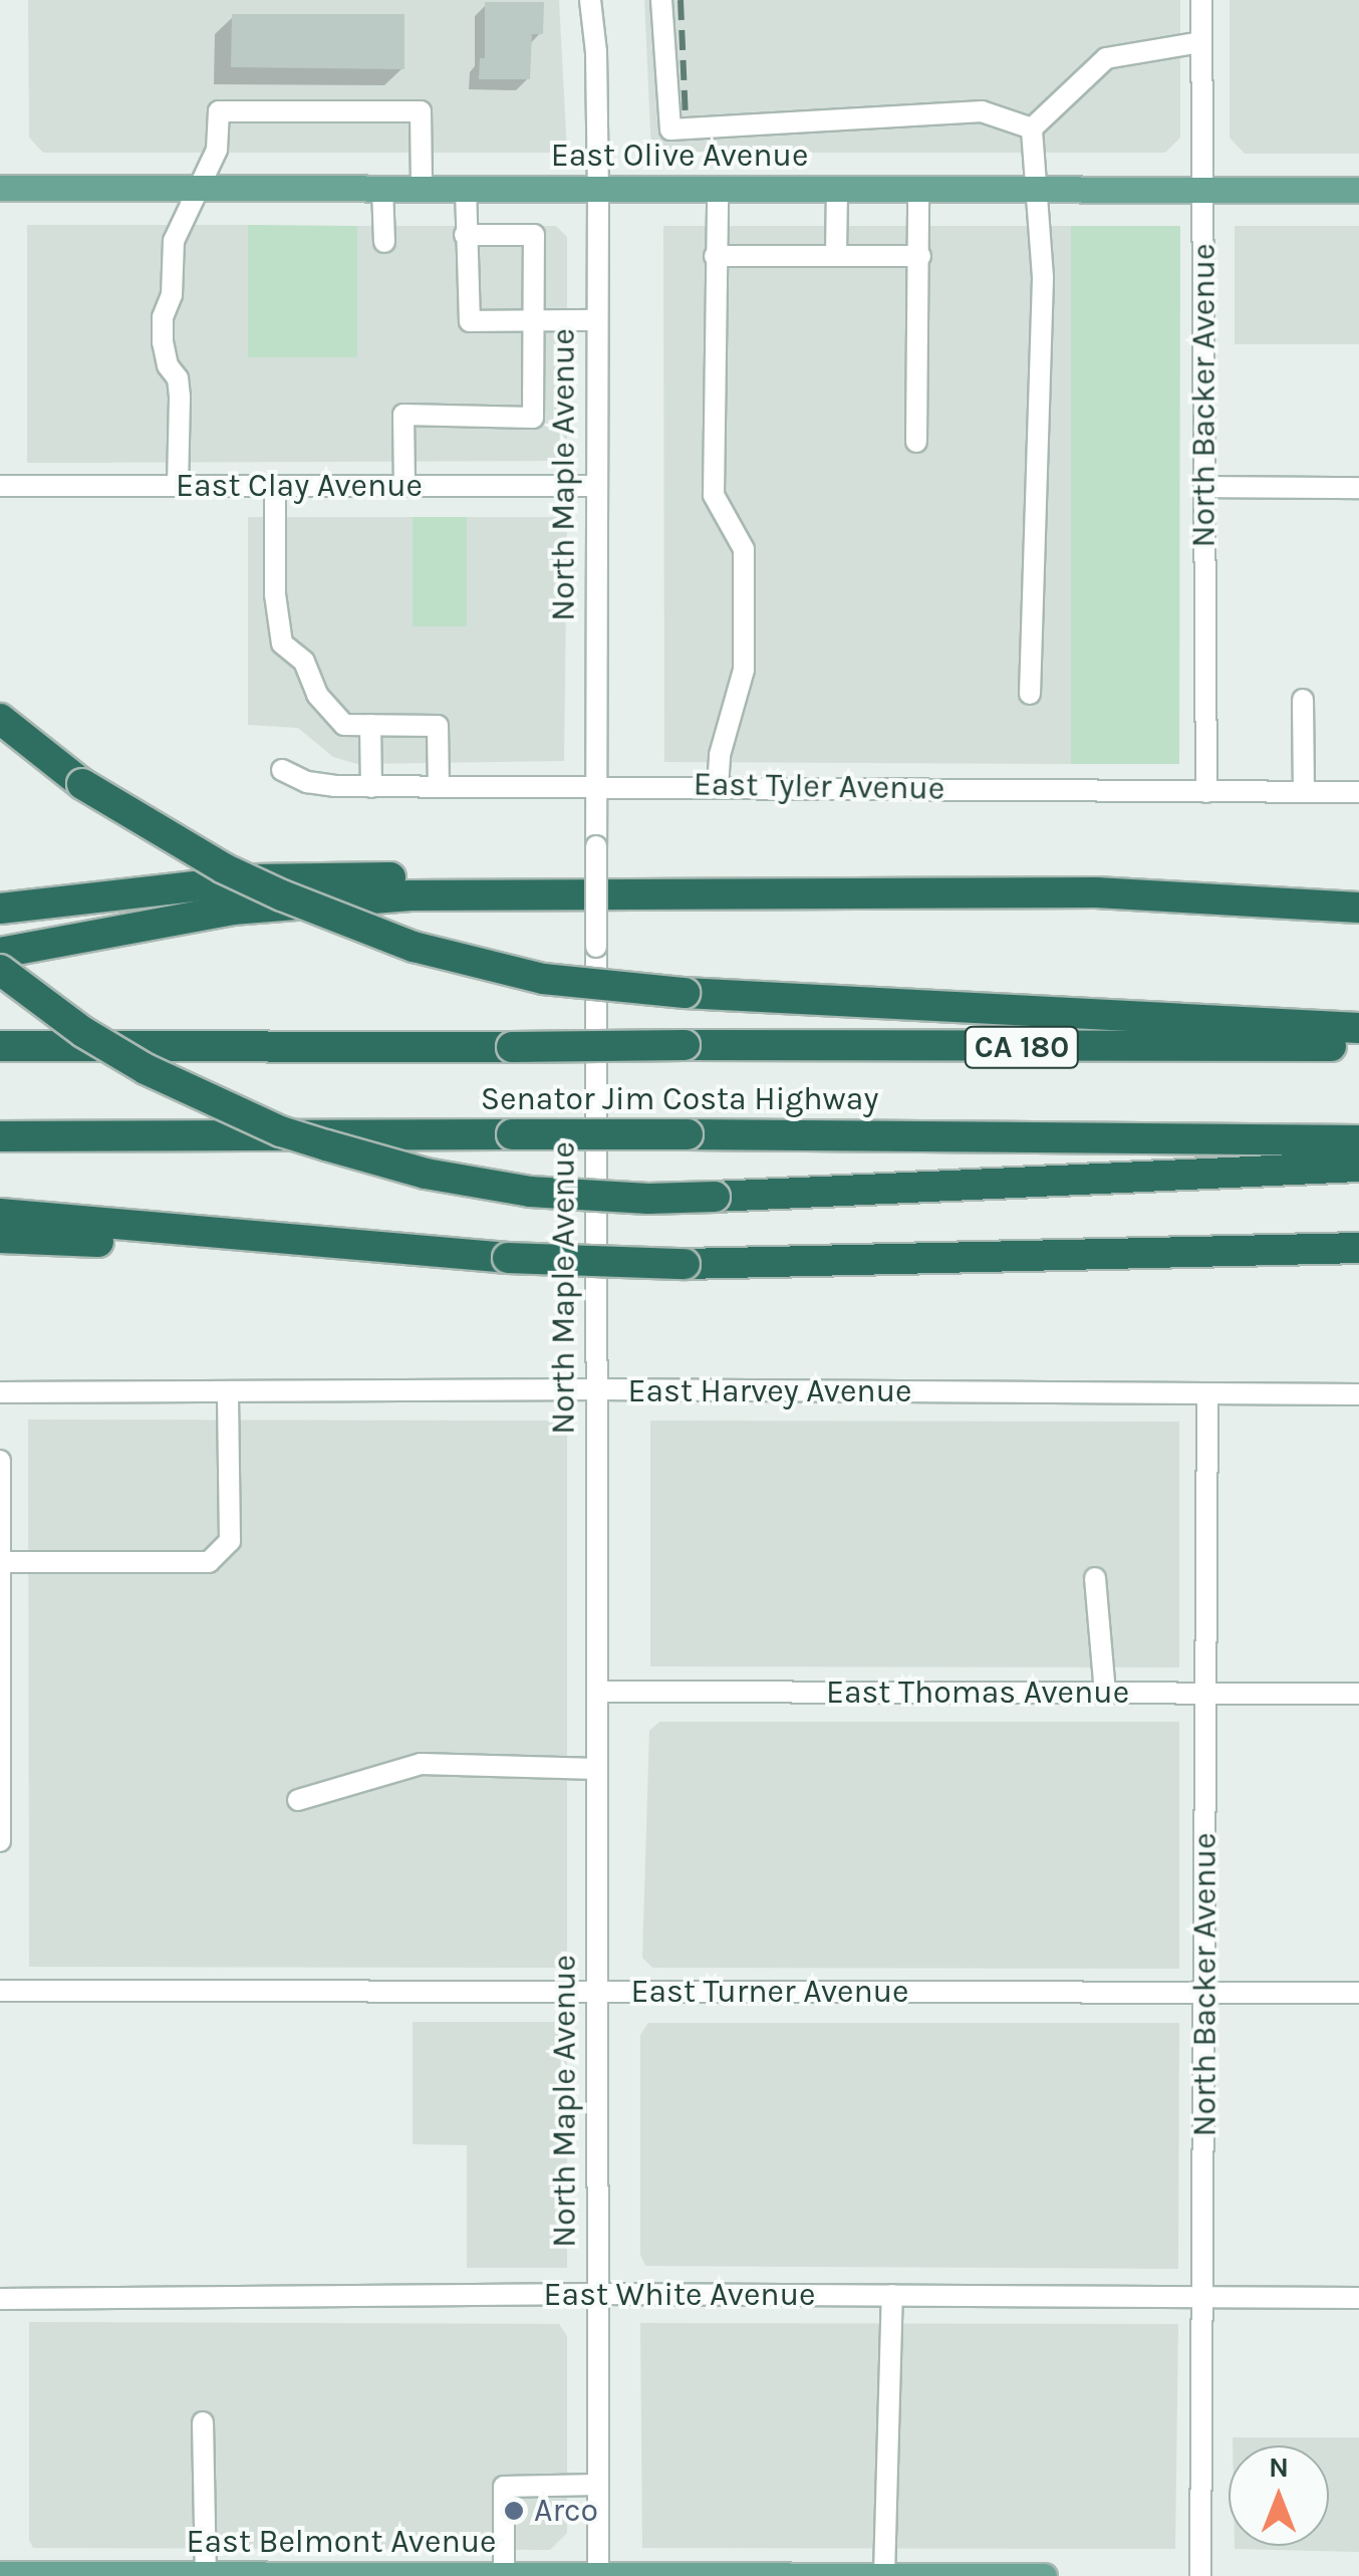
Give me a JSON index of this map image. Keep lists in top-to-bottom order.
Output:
{
  "streets": {
    "highway": ["CA 180", "Senator Jim Costa Highway"],
    "main road": ["East Olive Avenue", "East Belmont Avenue"],
    "street": [
      "North Backer Avenue",
      "North Maple Avenue",
      "East Clay Avenue",
      "East Tyler Avenue",
      "East Harvey Avenue",
      "East Thomas Avenue",
      "East Turner Avenue",
      "East White Avenue"
    ]
  },
  "crossings": [
    ["East Olive Avenue", "North Backer Avenue"],
    ["East Olive Avenue", "North Maple Avenue"],
    ["North Backer Avenue", "East Tyler Avenue"],
    ["North Backer Avenue", "East Harvey Avenue"],
    ["North Backer Avenue", "East Thomas Avenue"],
    ["North Backer Avenue", "East Turner Avenue"],
    ["North Backer Avenue", "East White Avenue"],
    ["North Maple Avenue", "East Clay Avenue"],
    ["North Maple Avenue", "East Tyler Avenue"],
    ["North Maple Avenue", "East Harvey Avenue"],
    ["North Maple Avenue", "East Thomas Avenue"],
    ["North Maple Avenue", "East Turner Avenue"],
    ["North Maple Avenue", "East White Avenue"],
    ["North Maple Avenue", "East Belmont Avenue"]
  ],
  "places": ["Arco"],
  "north": "top"
}
